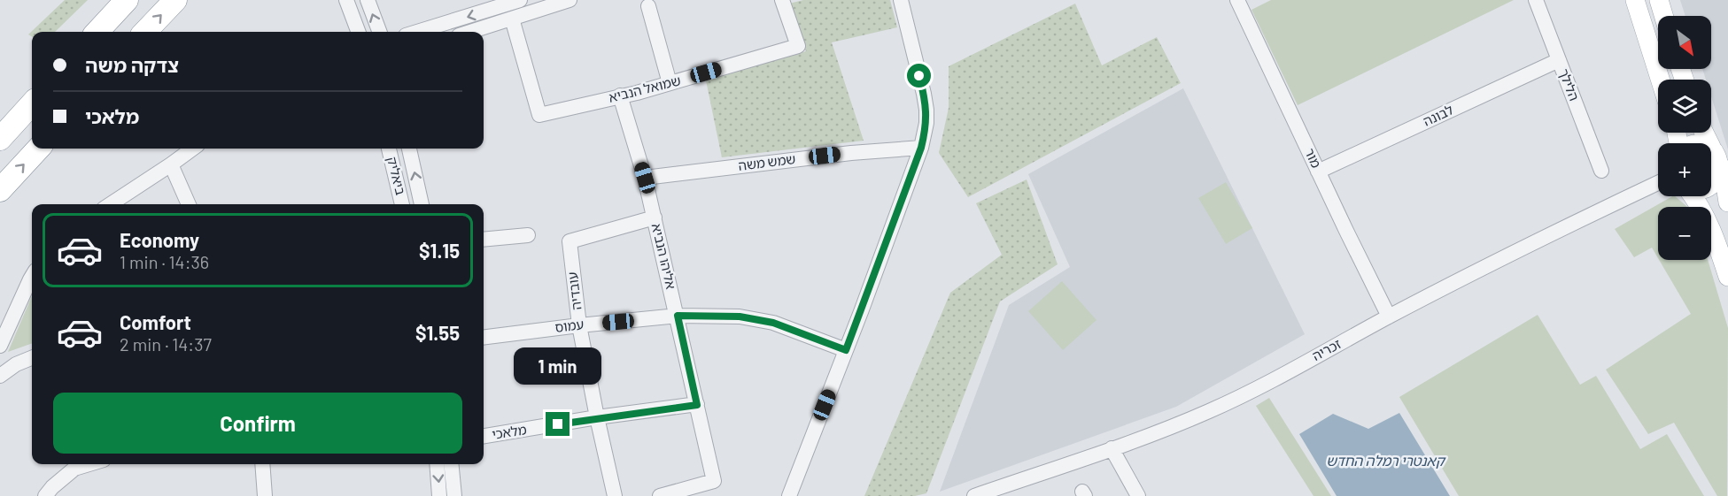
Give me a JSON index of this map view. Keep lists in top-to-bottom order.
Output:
{
  "streets": {
    "street": [
      "הלילך",
      "שמואל הנביא",
      "לבונה",
      "מור",
      "שמש משה",
      "ביאליק",
      "אליהו הנביא",
      "עובדיה",
      "עמוס",
      "זכריה",
      "מלאכי"
    ]
  },
  "crossings": [
    ["הלילך", "לבונה"],
    ["שמואל הנביא", "אליהו הנביא"],
    ["לבונה", "מור"],
    ["מור", "זכריה"],
    ["שמש משה", "אליהו הנביא"],
    ["אליהו הנביא", "עובדיה"],
    ["אליהו הנביא", "עמוס"],
    ["אליהו הנביא", "מלאכי"],
    ["עובדיה", "עמוס"],
    ["עובדיה", "מלאכי"]
  ],
  "water": ["קאנטרי רמלה החדש"],
  "north": "bottom right",
  "page": {
    "map_buttons": ["+", "−"],
    "banner": ["צדקה משה", "מלאכי"],
    "list": [
      {
        "name": "Economy",
        "note": "1 min · 14:36",
        "value": "$1.15"
      },
      {
        "name": "Comfort",
        "note": "2 min · 14:37",
        "value": "$1.55"
      }
    ],
    "bubble": "1 min",
    "buttons": "Confirm"
  }
}
